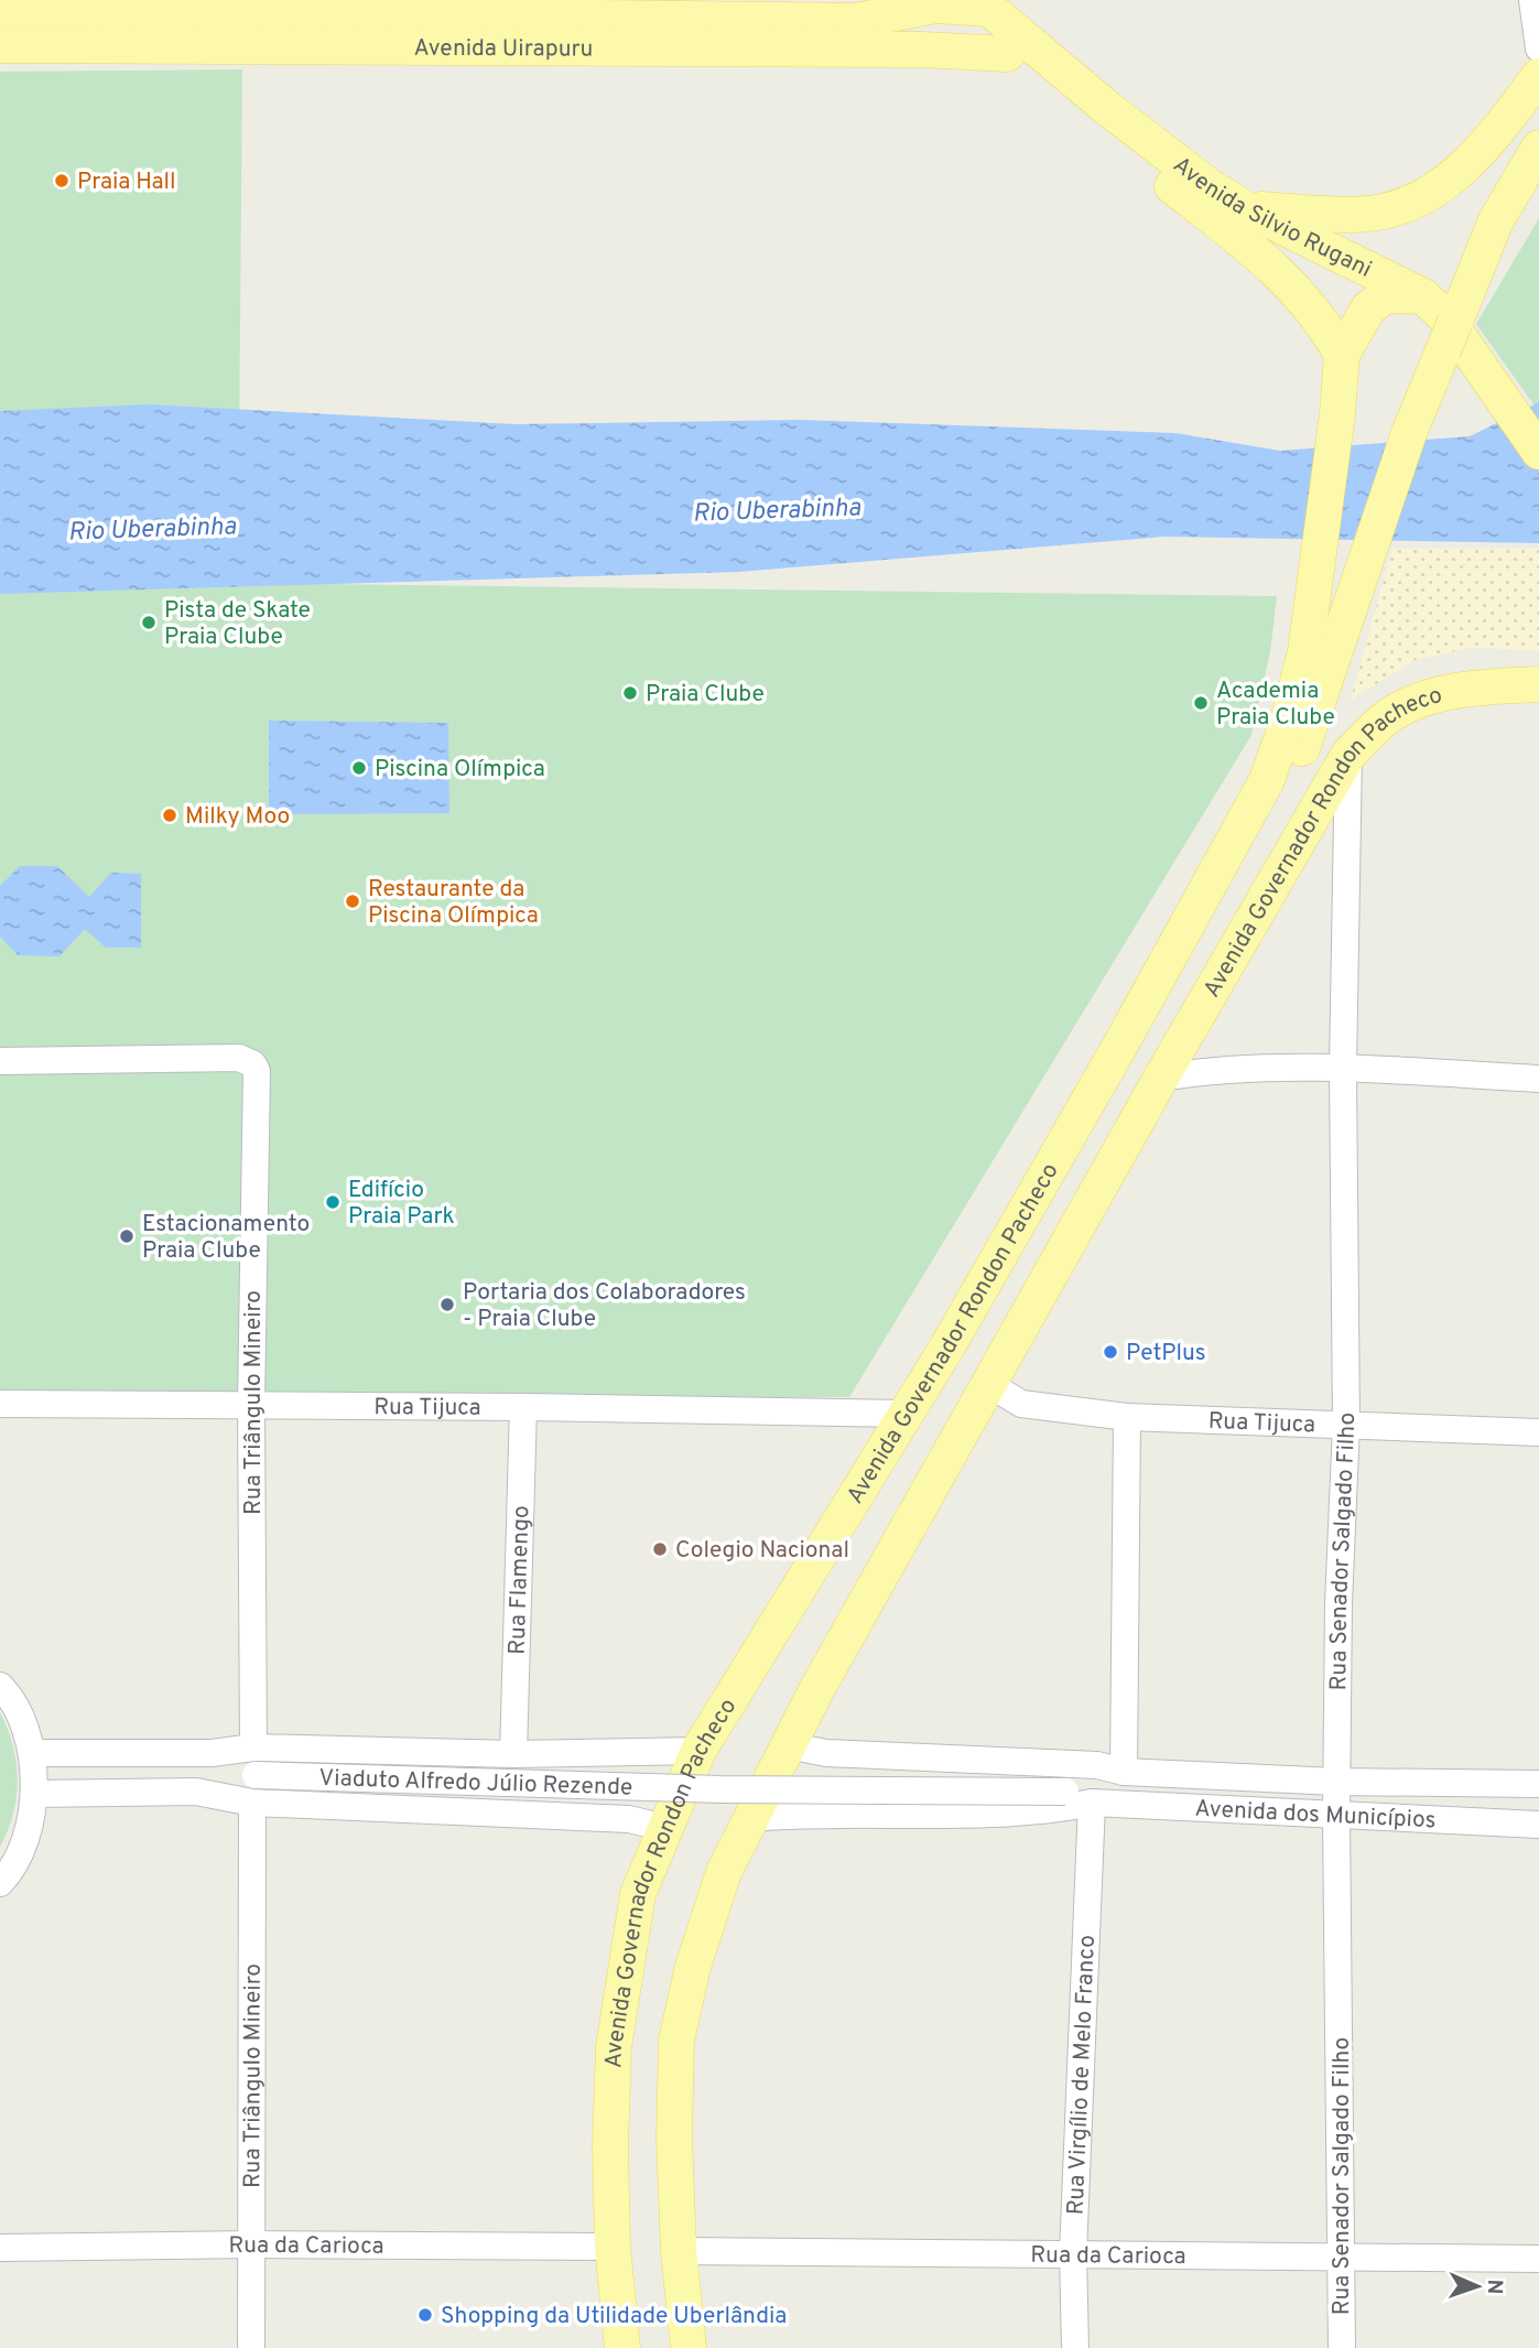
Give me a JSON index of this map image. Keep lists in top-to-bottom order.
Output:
{
  "streets": {
    "main road": ["Avenida Uirapuru", "Avenida Silvio Rugani", "Avenida Governador Rondon Pacheco"],
    "street": [
      "Rua Triângulo Mineiro",
      "Rua Tijuca",
      "Rua Senador Salgado Filho",
      "Rua Flamengo",
      "Viaduto Alfredo Júlio Rezende",
      "Avenida dos Municípios",
      "Rua Virgílio de Melo Franco",
      "Rua da Carioca"
    ]
  },
  "crossings": [
    ["Avenida Uirapuru", "Avenida Silvio Rugani"],
    ["Avenida Silvio Rugani", "Avenida Governador Rondon Pacheco"],
    ["Avenida Governador Rondon Pacheco", "Rua Tijuca"],
    ["Avenida Governador Rondon Pacheco", "Rua Senador Salgado Filho"],
    ["Avenida Governador Rondon Pacheco", "Avenida dos Municípios"],
    ["Avenida Governador Rondon Pacheco", "Rua da Carioca"],
    ["Rua Triângulo Mineiro", "Rua Tijuca"],
    ["Rua Triângulo Mineiro", "Viaduto Alfredo Júlio Rezende"],
    ["Rua Triângulo Mineiro", "Rua da Carioca"],
    ["Rua Tijuca", "Rua Senador Salgado Filho"],
    ["Rua Tijuca", "Rua Flamengo"],
    ["Rua Senador Salgado Filho", "Avenida dos Municípios"],
    ["Rua Senador Salgado Filho", "Rua da Carioca"],
    ["Viaduto Alfredo Júlio Rezende", "Avenida dos Municípios"],
    ["Avenida dos Municípios", "Rua Virgílio de Melo Franco"],
    ["Rua Virgílio de Melo Franco", "Rua da Carioca"]
  ],
  "water": ["Rio Uberabinha"],
  "places": [
    "Praia Hall",
    "Pista de Skate Praia Clube",
    "Praia Clube",
    "Academia Praia Clube",
    "Piscina Olímpica",
    "Milky Moo",
    "Restaurante da Piscina Olímpica",
    "Edifício Praia Park",
    "Estacionamento Praia Clube",
    "Portaria dos Colaboradores - Praia Clube",
    "PetPlus",
    "Colegio Nacional",
    "Shopping da Utilidade Uberlândia"
  ],
  "north": "right"
}
